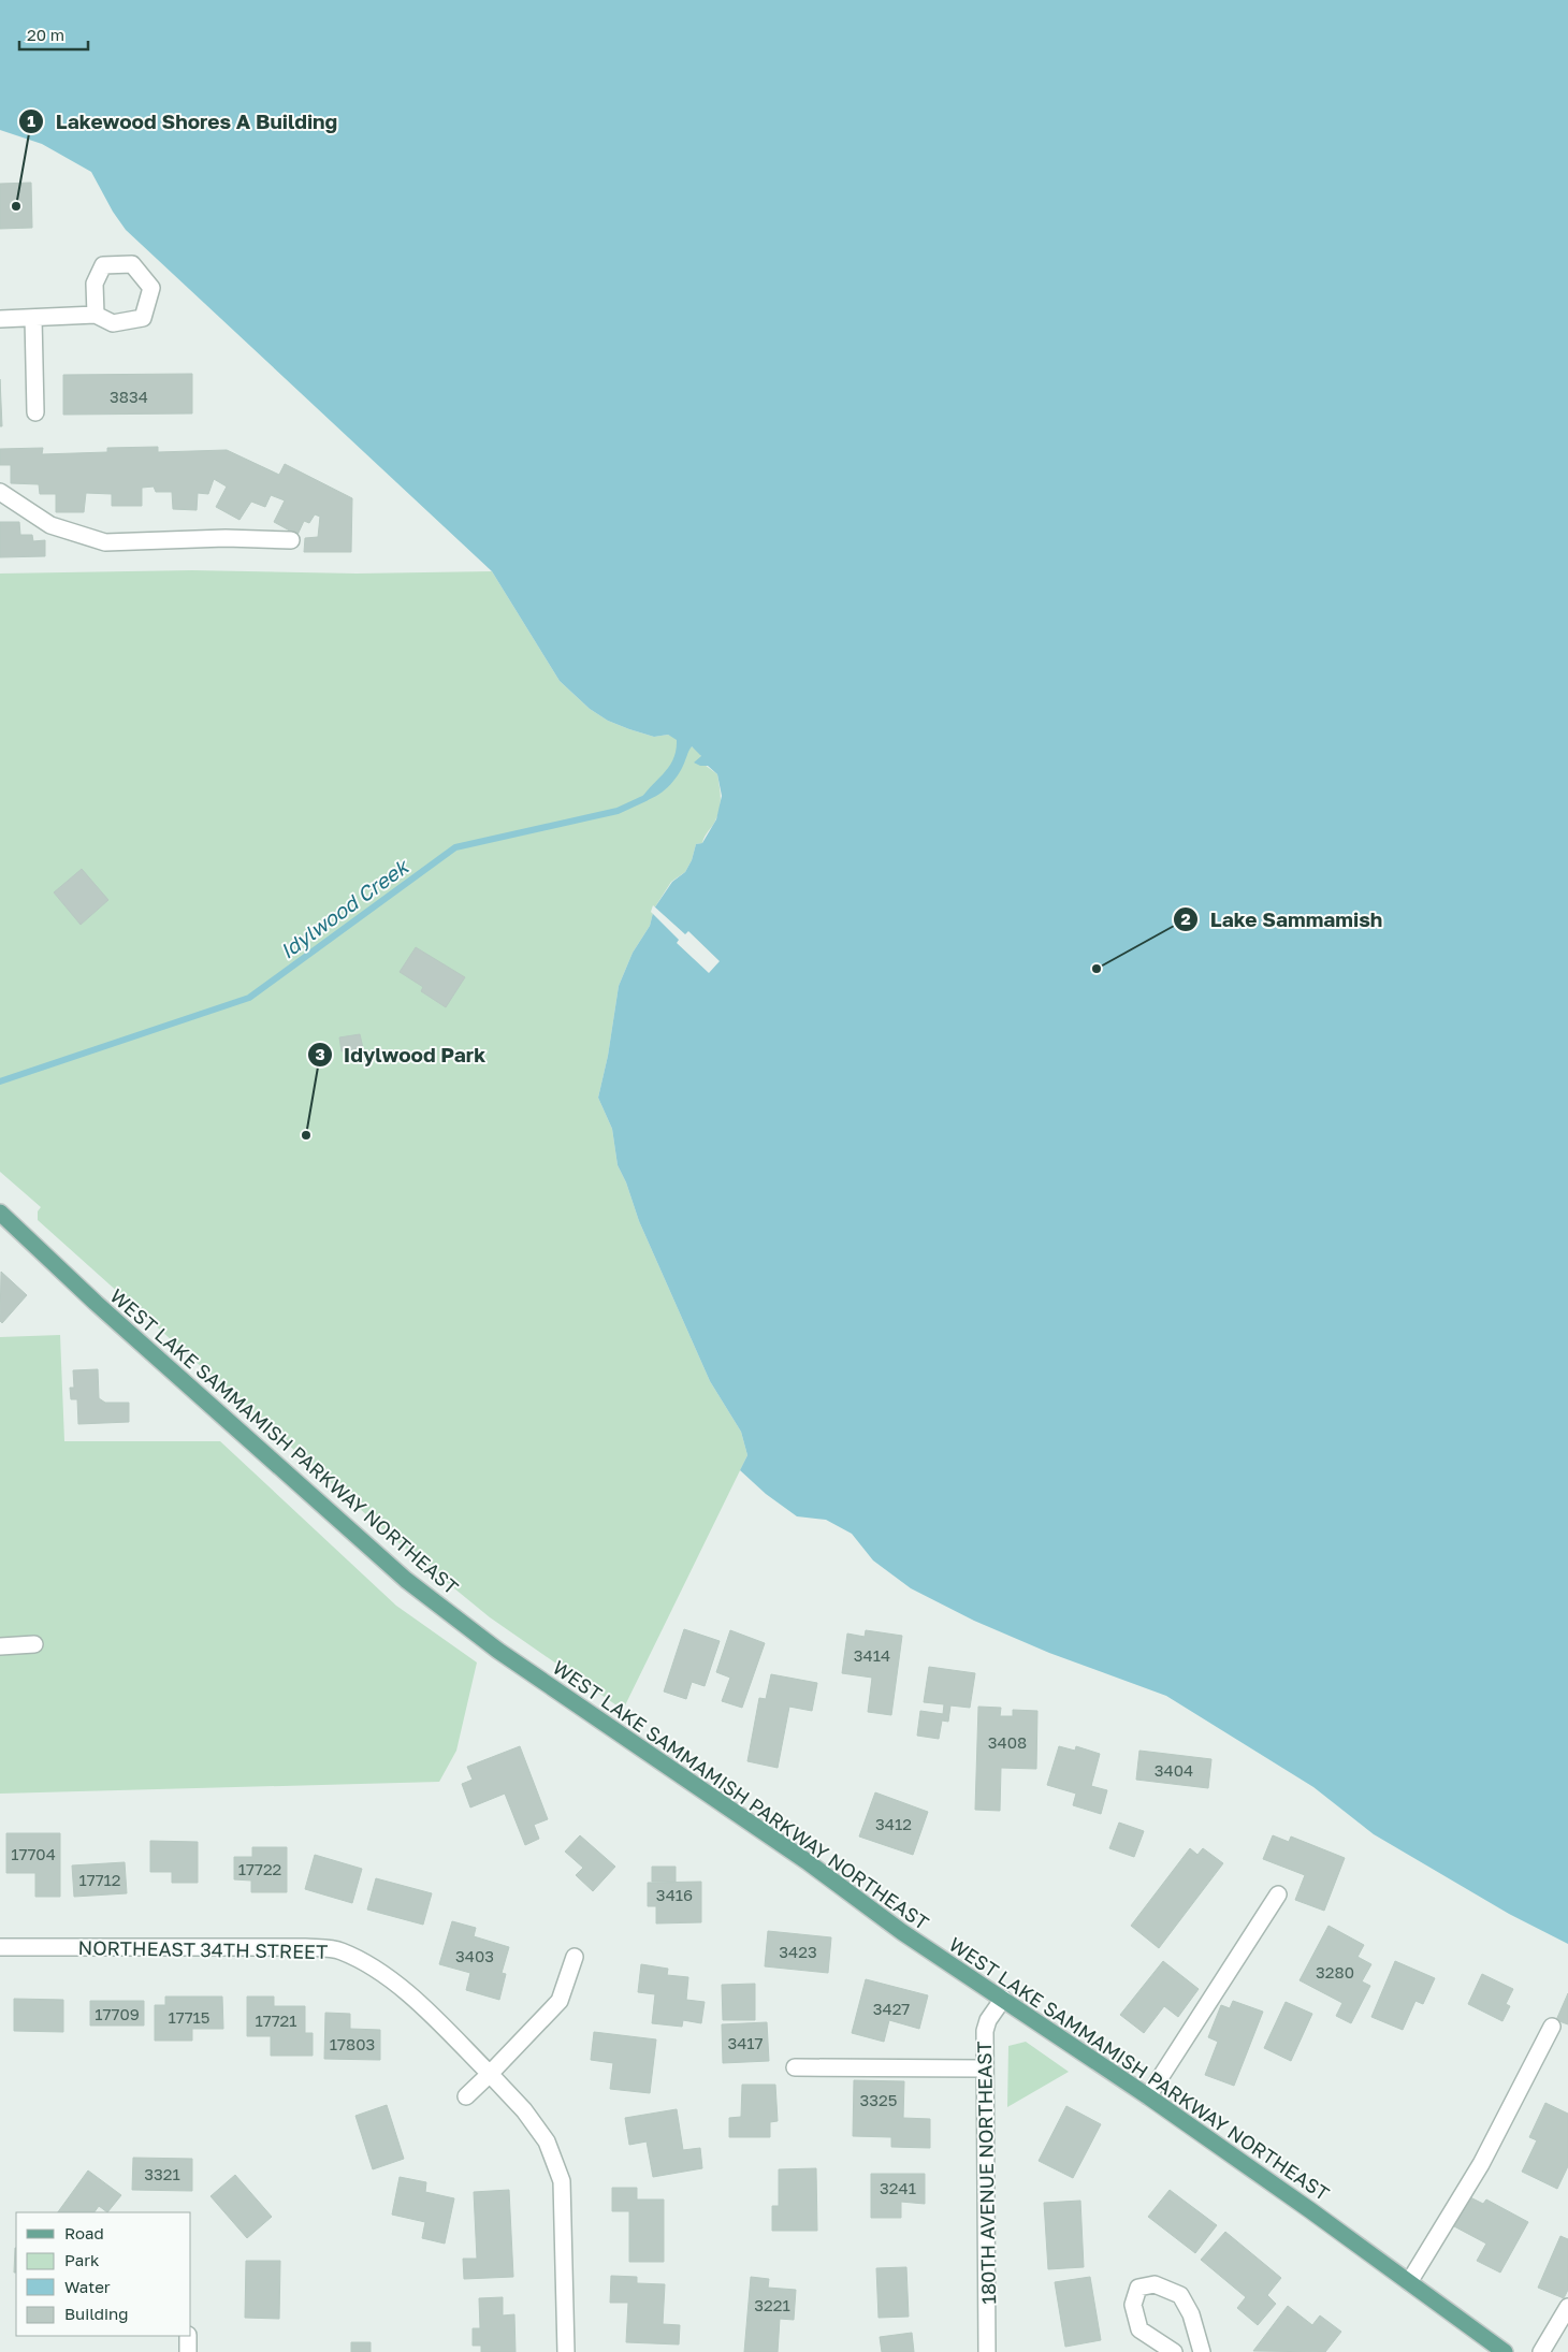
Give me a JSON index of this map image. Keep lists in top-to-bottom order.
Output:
{
  "streets": {
    "main road": ["WEST LAKE SAMMAMISH PARKWAY NORTHEAST"],
    "street": ["NORTHEAST 34TH STREET", "180TH AVENUE NORTHEAST"]
  },
  "crossings": [
    ["WEST LAKE SAMMAMISH PARKWAY NORTHEAST", "180TH AVENUE NORTHEAST"]
  ],
  "water": ["Idylwood Creek"],
  "places": ["Lakewood Shores A Building", "Lake Sammamish", "Idylwood Park"],
  "house_numbers": [
    "3834",
    "3414",
    "3408",
    "3404",
    "3412",
    "17704",
    "17722",
    "17712",
    "3416",
    "3423",
    "3403",
    "3280",
    "3427",
    "17709",
    "17715",
    "17721",
    "3417",
    "17803",
    "3325",
    "3321",
    "3241",
    "3221"
  ],
  "legend": [
    "Road",
    "Park",
    "Water",
    "Building"
  ],
  "scale_bar": "20 m"
}
